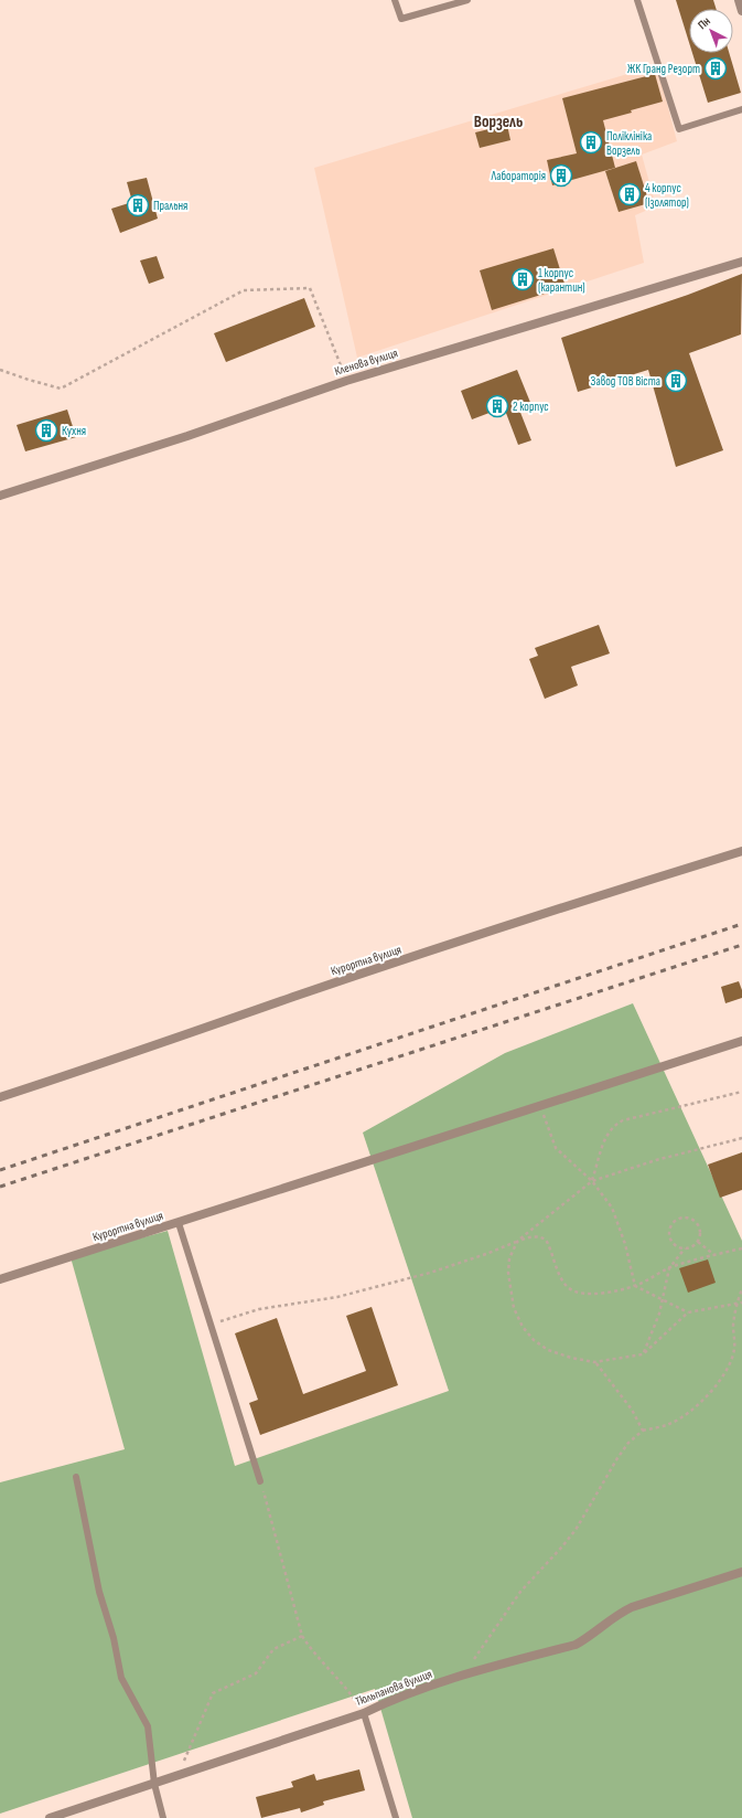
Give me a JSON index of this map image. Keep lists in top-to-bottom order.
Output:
{
  "streets": {
    "street": ["Кленова вулиця", "Курортна вулиця", "Тюльпанова вулиця"]
  },
  "districts": ["Ворзель"],
  "places": {
    "building": [
      "ЖК Гранд Резорт",
      "Поліклініка Ворзель",
      "Лабораторія",
      "4 корпус (Ізолятор)",
      "Пральня",
      "1 корпус (карантин)",
      "Завод ТОВ Віста",
      "2 корпус",
      "Кухня"
    ]
  },
  "north": "top left"
}
